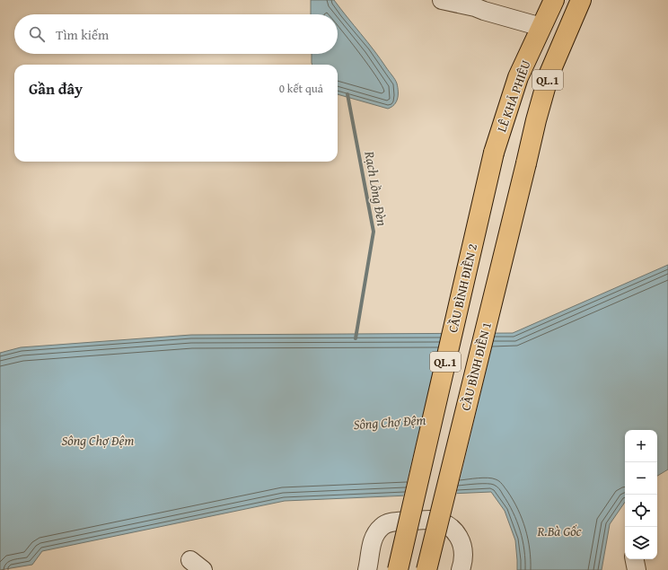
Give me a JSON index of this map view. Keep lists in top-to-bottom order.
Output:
{
  "streets": {
    "highway": [
      "QL.1",
      "LÊ KHẢ PHIÊU",
      "CẦU BÌNH ĐIỀN 2",
      "CẦU BÌNH ĐIỀN 1"
    ]
  },
  "crossings": [
    ["LÊ KHẢ PHIÊU", "CẦU BÌNH ĐIỀN 2"],
    ["LÊ KHẢ PHIÊU", "CẦU BÌNH ĐIỀN 1"]
  ],
  "water": ["Rạch Lồng Đèn", "Sông Chợ Đệm", "R.Bà Gốc"],
  "page": {
    "search": "Tìm kiếm",
    "heading": ["Gần đây", "0 kết quả"],
    "map_buttons": ["+", "−"]
  }
}
